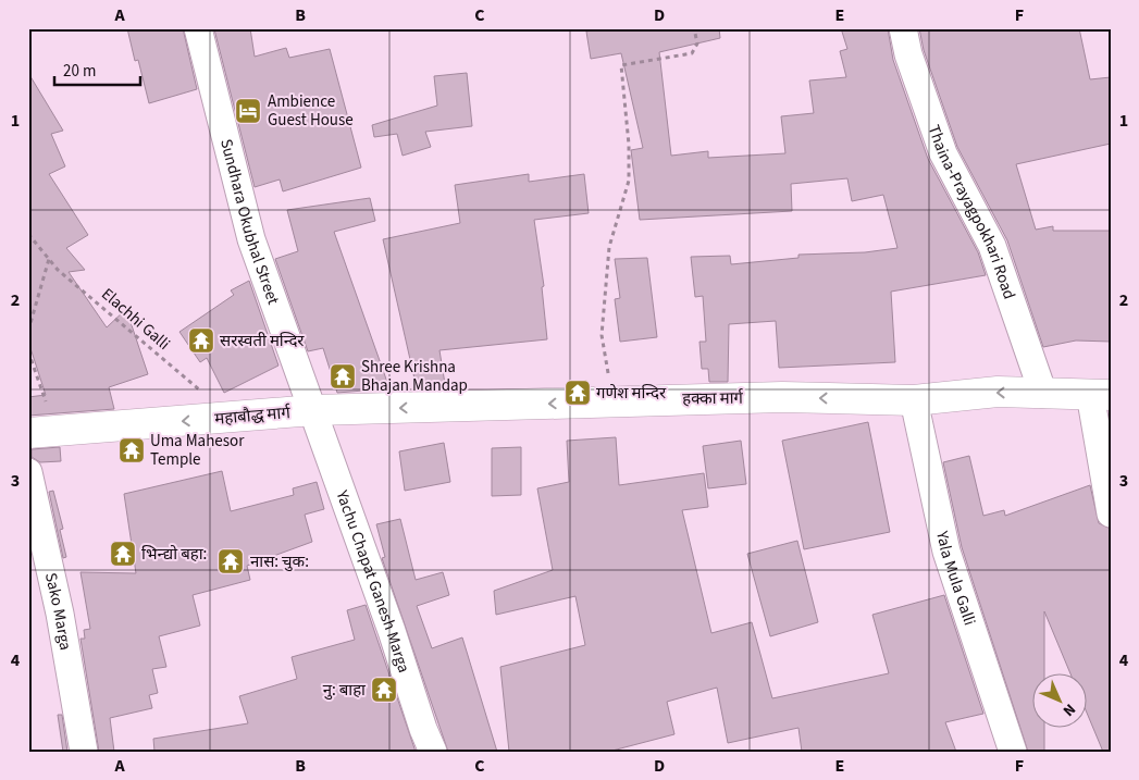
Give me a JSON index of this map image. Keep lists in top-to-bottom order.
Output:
{
  "streets": {
    "main road": ["हक्का मार्ग", "महाबौद्ध मार्ग"],
    "street": [
      "Thaina-Prayagpokhari Road",
      "Sundhara Okubhal Street",
      "Yala Mula Galli",
      "Yachu Chapat Ganesh Marga",
      "Sako Marga"
    ],
    "path": ["Elachhi Galli"]
  },
  "crossings": [
    ["Thaina-Prayagpokhari Road", "हक्का मार्ग"],
    ["Sundhara Okubhal Street", "हक्का मार्ग"],
    ["Sundhara Okubhal Street", "महाबौद्ध मार्ग"],
    ["Sundhara Okubhal Street", "Yachu Chapat Ganesh Marga"],
    ["Elachhi Galli", "महाबौद्ध मार्ग"],
    ["हक्का मार्ग", "महाबौद्ध मार्ग"],
    ["हक्का मार्ग", "Yala Mula Galli"],
    ["हक्का मार्ग", "Yachu Chapat Ganesh Marga"],
    ["महाबौद्ध मार्ग", "Yachu Chapat Ganesh Marga"]
  ],
  "one_way": ["हक्का मार्ग", "महाबौद्ध मार्ग"],
  "places": {
    "hotel": ["Ambience Guest House"],
    "temple": [
      "सरस्वती मन्दिर",
      "Shree Krishna Bhajan Mandap",
      "गणेश मन्दिर",
      "Uma Mahesor Temple",
      "भिन्द्यो बहा:",
      "नास: चुक:",
      "नु: बाहा"
    ]
  },
  "scale_bar": "20 m",
  "north": "bottom right",
  "grid": {
    "columns": [
      "A",
      "B",
      "C",
      "D",
      "E",
      "F"
    ],
    "rows": [
      "1",
      "2",
      "3",
      "4"
    ]
  }
}
